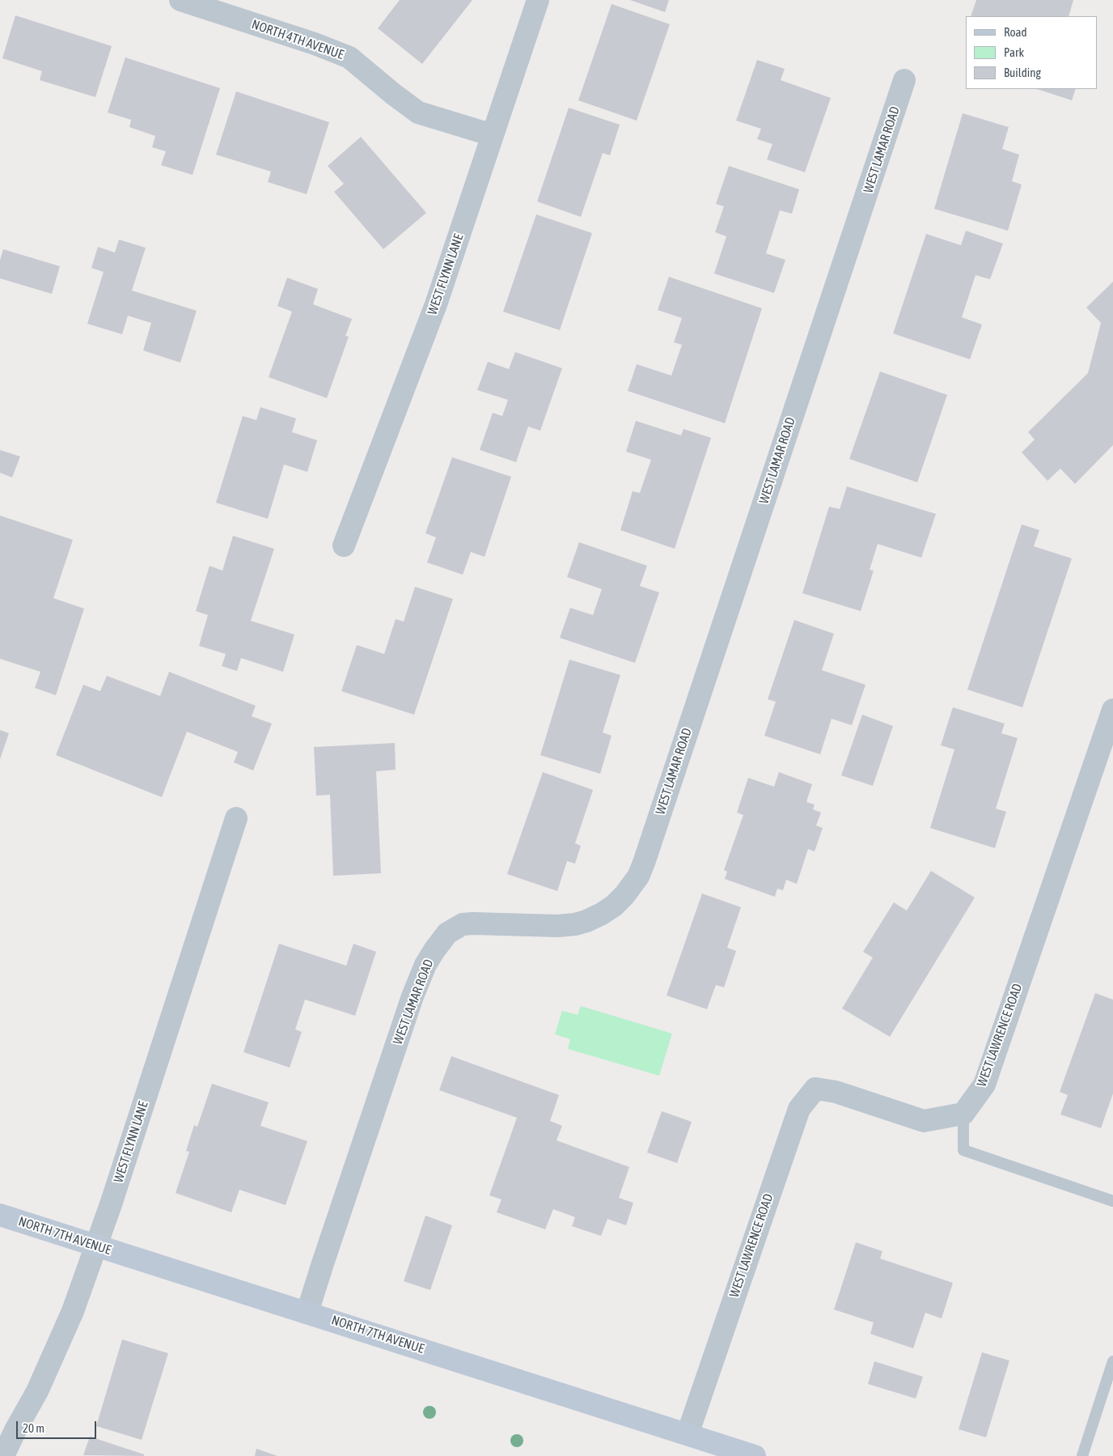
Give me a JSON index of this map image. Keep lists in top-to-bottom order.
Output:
{
  "streets": {
    "main road": ["NORTH 7TH AVENUE"],
    "street": [
      "NORTH 4TH AVENUE",
      "WEST LAMAR ROAD",
      "WEST FLYNN LANE",
      "WEST LAWRENCE ROAD"
    ]
  },
  "crossings": [
    ["NORTH 4TH AVENUE", "WEST FLYNN LANE"],
    ["WEST LAMAR ROAD", "NORTH 7TH AVENUE"],
    ["WEST FLYNN LANE", "NORTH 7TH AVENUE"],
    ["WEST LAWRENCE ROAD", "NORTH 7TH AVENUE"]
  ],
  "legend": ["Road", "Park", "Building"],
  "scale_bar": "20 m"
}
